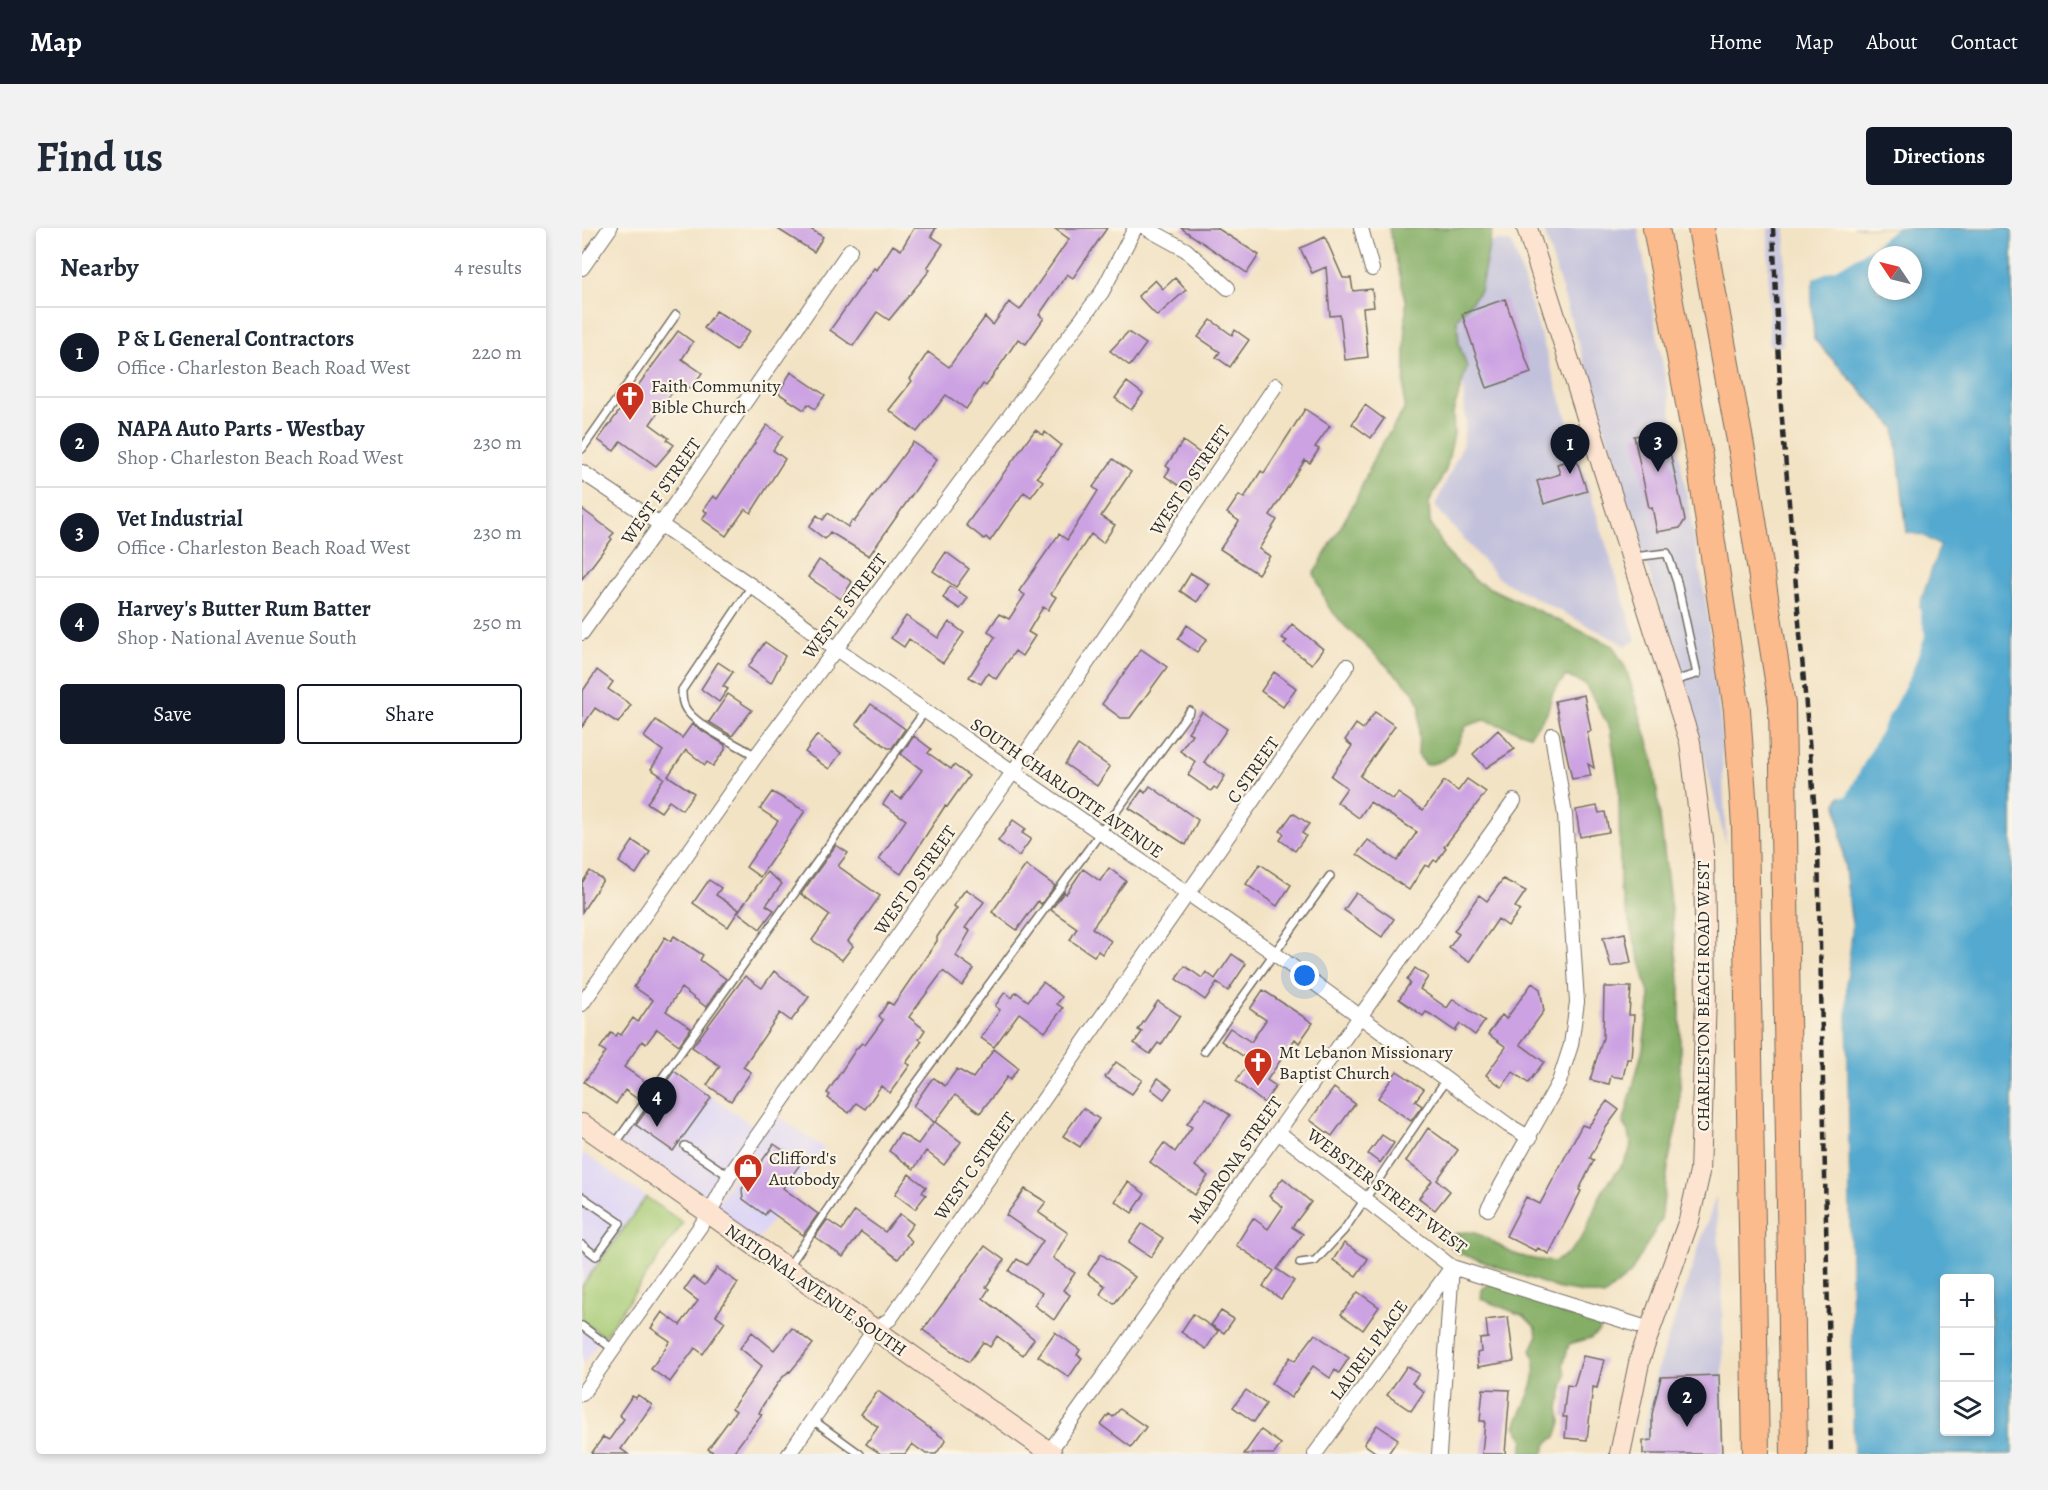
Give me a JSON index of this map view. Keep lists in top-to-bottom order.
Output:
{
  "streets": {
    "main road": ["CHARLESTON BEACH ROAD WEST", "NATIONAL AVENUE SOUTH"],
    "street": [
      "WEST D STREET",
      "WEST F STREET",
      "WEST E STREET",
      "C STREET",
      "SOUTH CHARLOTTE AVENUE",
      "MADRONA STREET",
      "WEST C STREET",
      "WEBSTER STREET WEST",
      "LAUREL PLACE"
    ]
  },
  "crossings": [
    ["WEST D STREET", "SOUTH CHARLOTTE AVENUE"],
    ["WEST D STREET", "NATIONAL AVENUE SOUTH"],
    ["WEST F STREET", "SOUTH CHARLOTTE AVENUE"],
    ["WEST E STREET", "SOUTH CHARLOTTE AVENUE"],
    ["C STREET", "SOUTH CHARLOTTE AVENUE"],
    ["C STREET", "WEST C STREET"],
    ["SOUTH CHARLOTTE AVENUE", "MADRONA STREET"],
    ["SOUTH CHARLOTTE AVENUE", "WEST C STREET"],
    ["CHARLESTON BEACH ROAD WEST", "WEBSTER STREET WEST"],
    ["MADRONA STREET", "WEBSTER STREET WEST"],
    ["MADRONA STREET", "NATIONAL AVENUE SOUTH"],
    ["WEST C STREET", "NATIONAL AVENUE SOUTH"],
    ["WEBSTER STREET WEST", "LAUREL PLACE"]
  ],
  "places": {
    "church": ["Faith Community Bible Church", "Mt Lebanon Missionary Baptist Church"],
    "shop": ["Clifford's Autobody"]
  },
  "north": "top left",
  "page": {
    "header": "Map",
    "nav": [
      "Home",
      "Map",
      "About",
      "Contact"
    ],
    "buttons": [
      "Directions",
      ["Save", "Share"]
    ],
    "title": "Find us",
    "heading": ["Nearby", "4 results"],
    "list": [
      {
        "mark": "1",
        "name": "P & L General Contractors",
        "note": "Office · Charleston Beach Road West",
        "value": "220 m"
      },
      {
        "mark": "2",
        "name": "NAPA Auto Parts - Westbay",
        "note": "Shop · Charleston Beach Road West",
        "value": "230 m"
      },
      {
        "mark": "3",
        "name": "Vet Industrial",
        "note": "Office · Charleston Beach Road West",
        "value": "230 m"
      },
      {
        "mark": "4",
        "name": "Harvey's Butter Rum Batter",
        "note": "Shop · National Avenue South",
        "value": "250 m"
      }
    ],
    "pins": [
      "3",
      "1",
      "4",
      "2"
    ],
    "map_buttons": ["+", "−"]
  }
}
